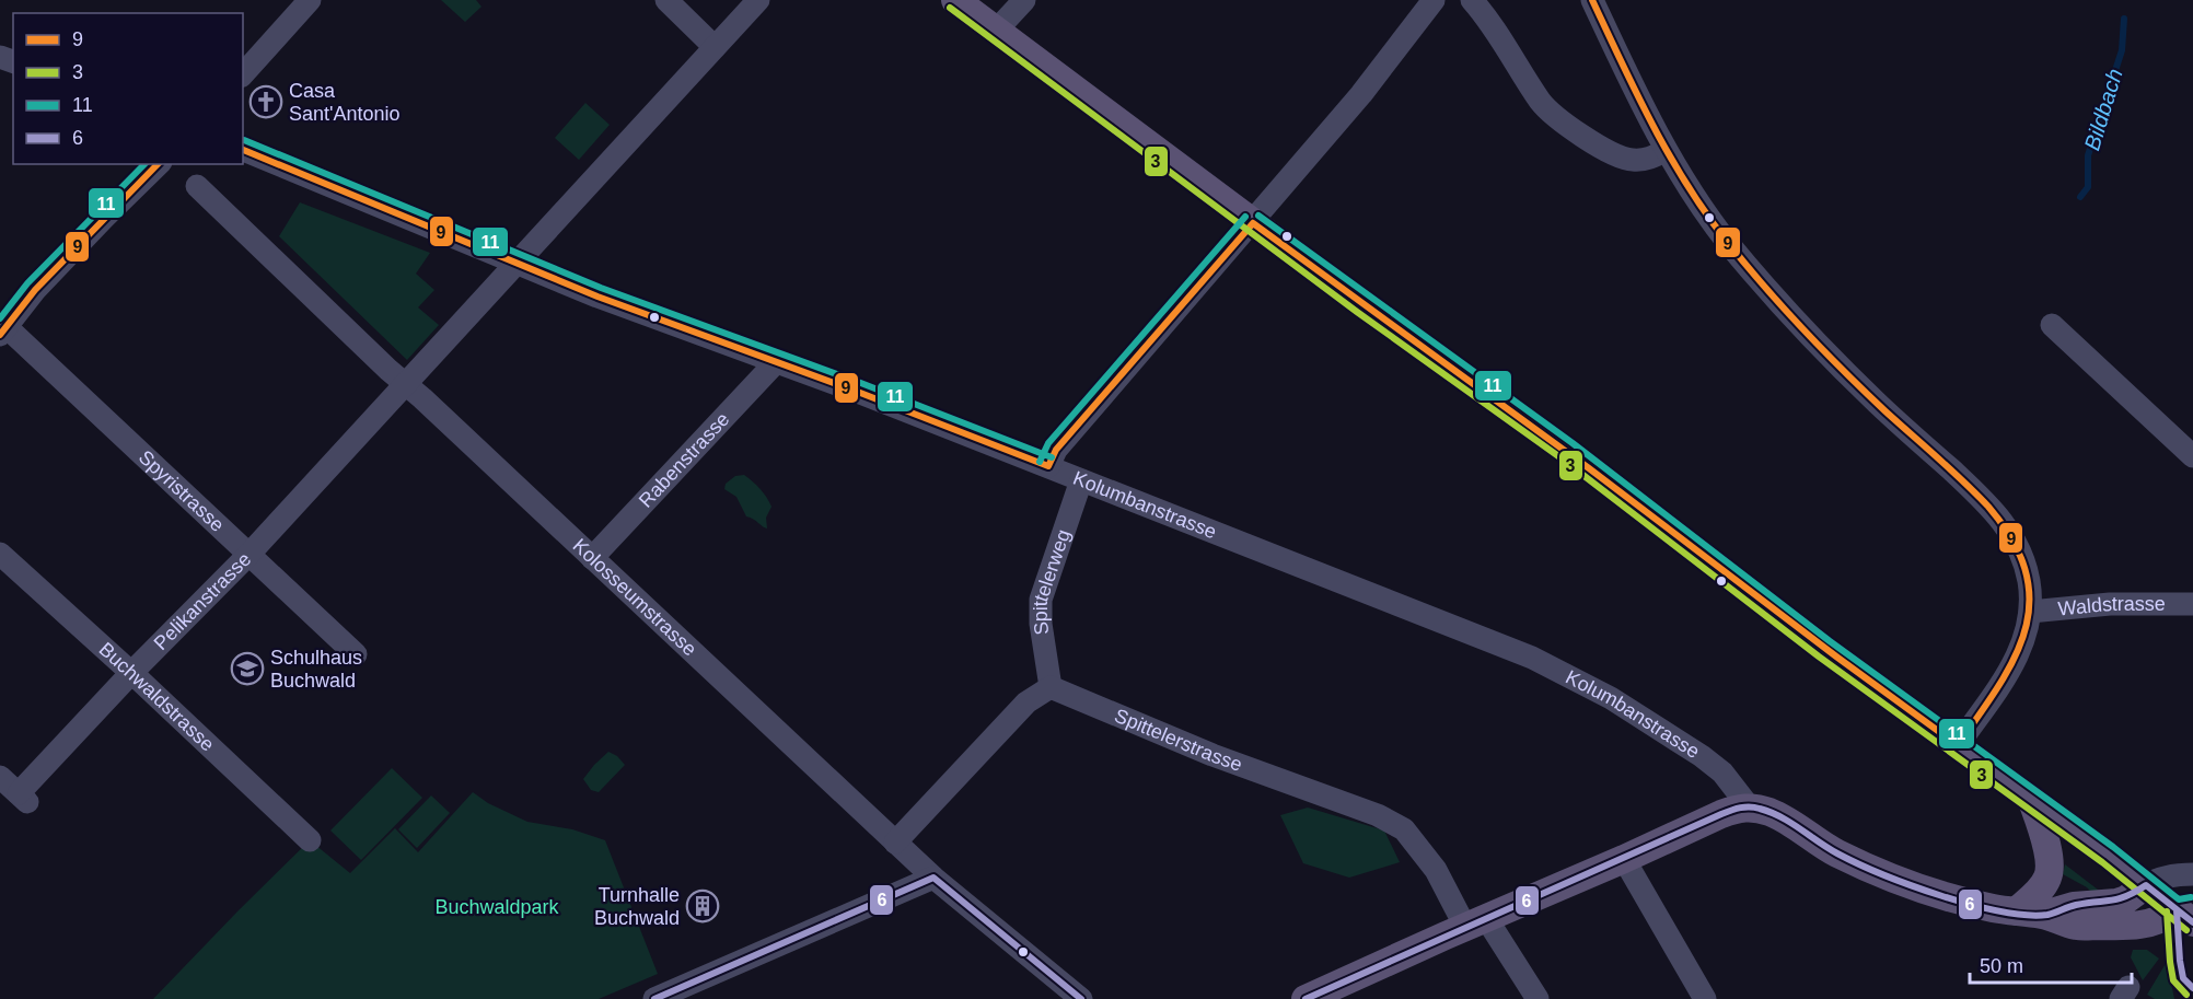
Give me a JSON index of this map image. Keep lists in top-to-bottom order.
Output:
{
  "streets": {
    "street": [
      "Rabenstrasse",
      "Spyristrasse",
      "Kolumbanstrasse",
      "Spittelerweg",
      "Kolosseumstrasse",
      "Pelikanstrasse",
      "Waldstrasse",
      "Buchwaldstrasse",
      "Spittelerstrasse"
    ]
  },
  "crossings": [
    ["Rabenstrasse", "Kolumbanstrasse"],
    ["Rabenstrasse", "Kolosseumstrasse"],
    ["Spyristrasse", "Pelikanstrasse"],
    ["Kolumbanstrasse", "Spittelerweg"],
    ["Kolumbanstrasse", "Pelikanstrasse"],
    ["Spittelerweg", "Spittelerstrasse"],
    ["Kolosseumstrasse", "Pelikanstrasse"],
    ["Pelikanstrasse", "Buchwaldstrasse"]
  ],
  "water": ["Bildbach"],
  "parks": ["Buchwaldpark"],
  "places": {
    "church": ["Casa Sant'Antonio"],
    "school or university": ["Schulhaus Buchwald"],
    "building": ["Turnhalle Buchwald"]
  },
  "lines": [
    "transit line 9",
    "transit line 3",
    "transit line 11",
    "transit line 6"
  ],
  "legend": [
    "9",
    "3",
    "11",
    "6"
  ],
  "scale_bar": "50 m"
}
